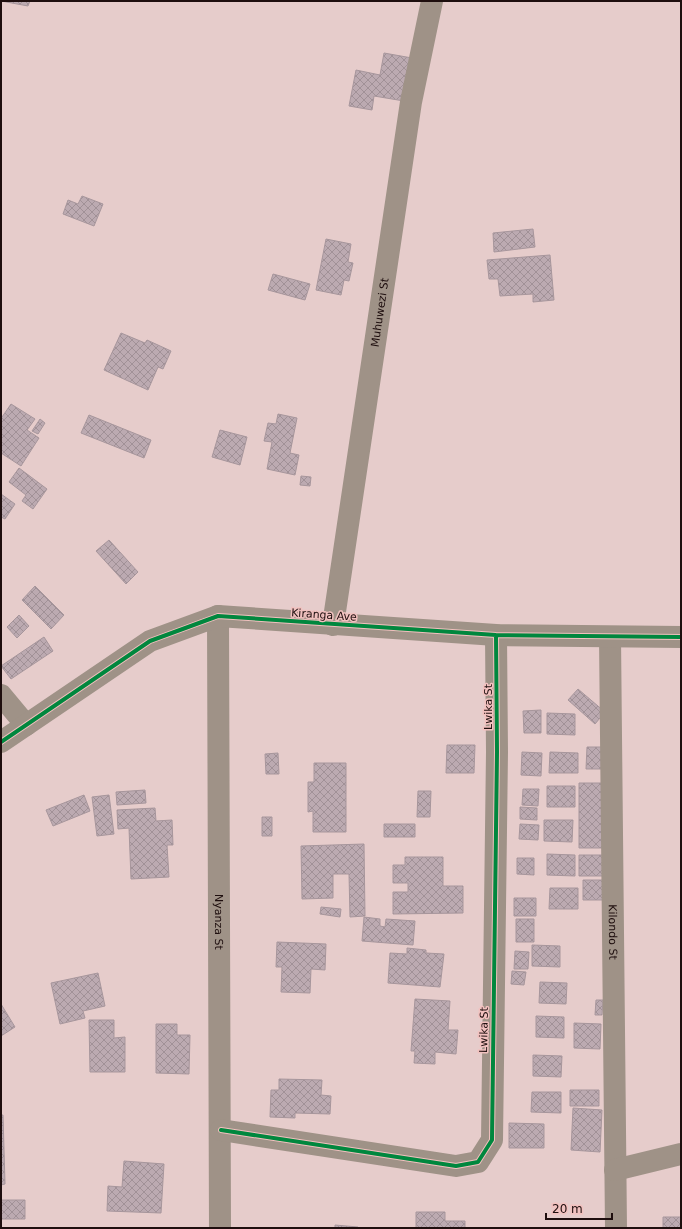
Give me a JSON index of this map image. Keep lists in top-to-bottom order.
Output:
{
  "streets": {
    "street": [
      "Muhuwezi St",
      "Kiranga Ave",
      "Lwika St",
      "Nyanza St",
      "Kilondo St"
    ]
  },
  "crossings": [
    ["Muhuwezi St", "Kiranga Ave"],
    ["Kiranga Ave", "Lwika St"],
    ["Kiranga Ave", "Nyanza St"],
    ["Kiranga Ave", "Kilondo St"],
    ["Lwika St", "Nyanza St"]
  ],
  "scale_bar": "20 m"
}
